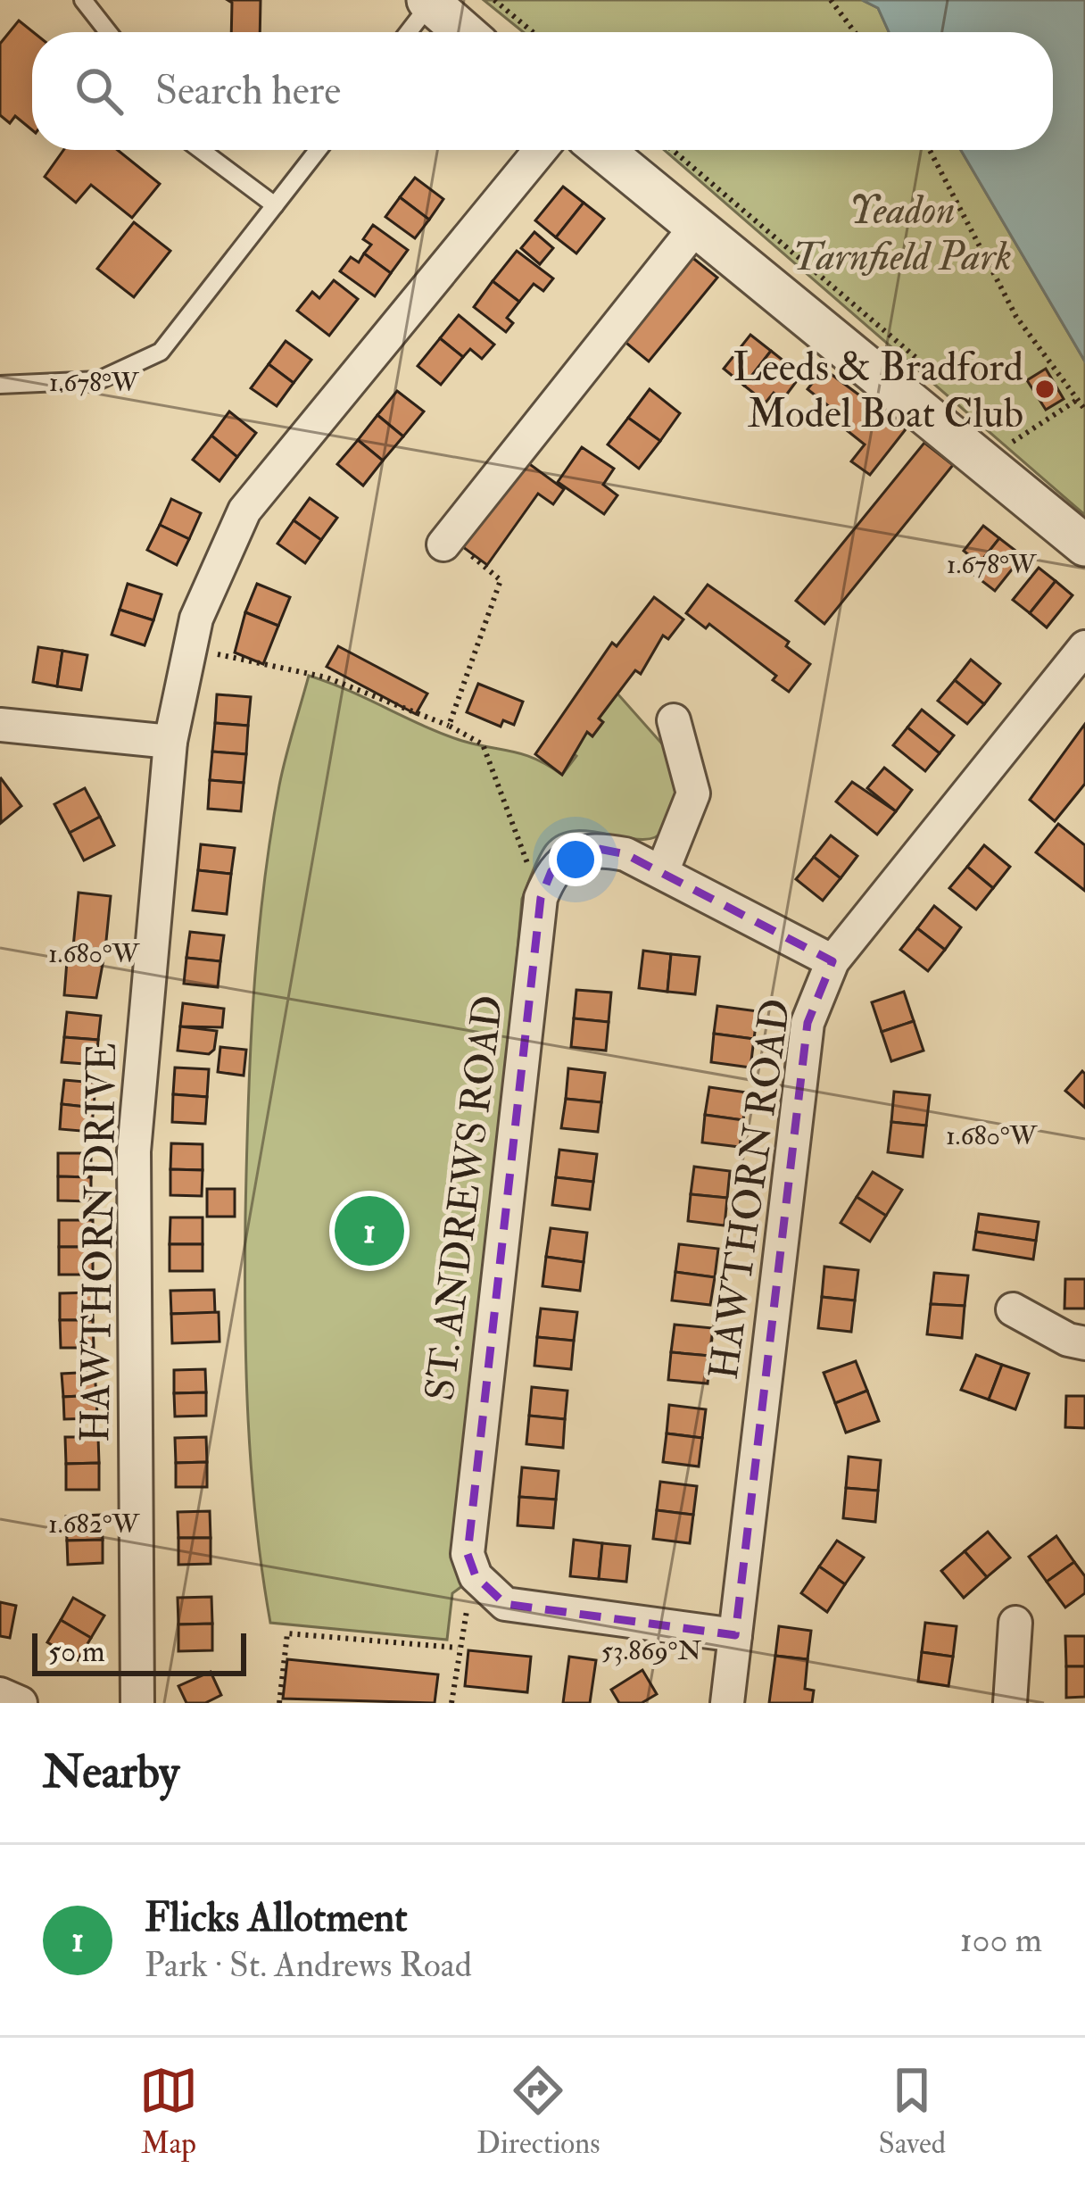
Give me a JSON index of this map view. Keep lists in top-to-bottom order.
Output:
{
  "streets": {
    "street": ["HAWTHORN ROAD", "ST. ANDREWS ROAD", "HAWTHORN DRIVE"]
  },
  "parks": ["Yeadon Tarnfield Park"],
  "places": ["Leeds & Bradford Model Boat Club"],
  "scale_bar": "50 m",
  "page": {
    "search": "Search here",
    "pins": "1",
    "scale": "50 m",
    "heading": "Nearby",
    "list": [
      {
        "mark": "1",
        "name": "Flicks Allotment",
        "note": "Park · St. Andrews Road",
        "value": "100 m"
      }
    ],
    "nav": ["Map", "Directions", "Saved"]
  },
  "coordinates": [
    "1.678°W",
    "1.680°W",
    "1.682°W",
    "53.869°N"
  ]
}
